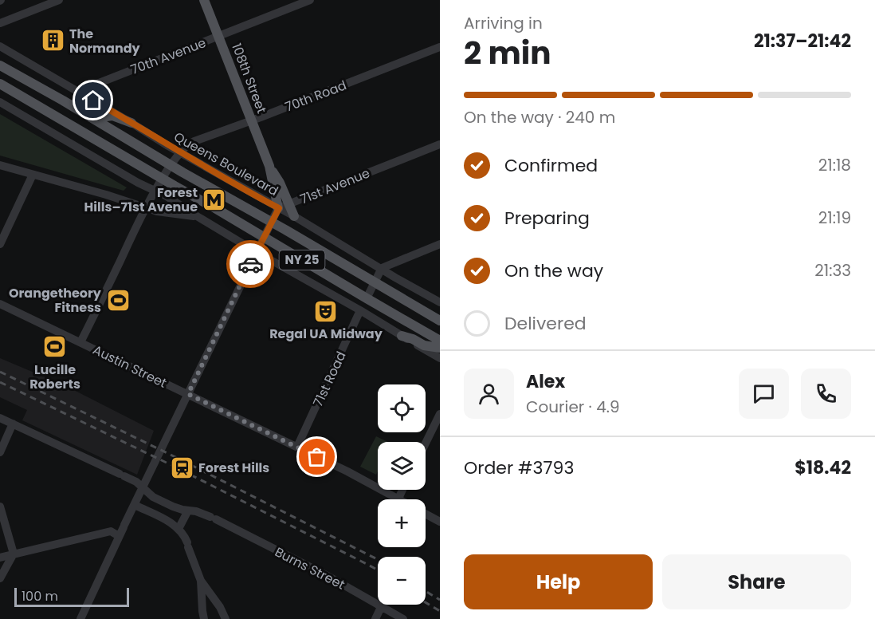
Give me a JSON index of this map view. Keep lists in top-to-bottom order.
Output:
{
  "streets": {
    "main road": ["108th Street", "NY 25"],
    "street": [
      "70th Avenue",
      "70th Road",
      "Queens Boulevard",
      "71st Avenue",
      "Austin Street",
      "71st Road",
      "Burns Street"
    ]
  },
  "crossings": [
    ["70th Avenue", "108th Street"],
    ["70th Avenue", "Queens Boulevard"],
    ["108th Street", "70th Road"],
    ["108th Street", "Queens Boulevard"],
    ["108th Street", "71st Avenue"],
    ["70th Road", "Queens Boulevard"],
    ["70th Road", "NY 25"],
    ["70th Road", "Austin Street"],
    ["Queens Boulevard", "71st Avenue"],
    ["Austin Street", "71st Road"]
  ],
  "places": {
    "building": ["The Normandy"],
    "metro station": ["Forest Hills–71st Avenue"],
    "sports": ["Orangetheory Fitness", "Lucille Roberts"],
    "theatre": ["Regal UA Midway"],
    "station": ["Forest Hills"]
  },
  "scale_bar": "100 m",
  "page": {
    "heading": ["2 min", "Arriving in", "21:37–21:42"],
    "panel": [
      "Alex",
      "Courier · 4.9",
      "Order #3793",
      "$18.42"
    ],
    "bar": "On the way · 240 m",
    "list": [
      ["Confirmed", "21:18"],
      ["Preparing", "21:19"],
      ["On the way", "21:33"],
      "Delivered"
    ],
    "map_buttons": ["+", "−"],
    "buttons": ["Help", "Share"],
    "scale": "100 m"
  }
}
